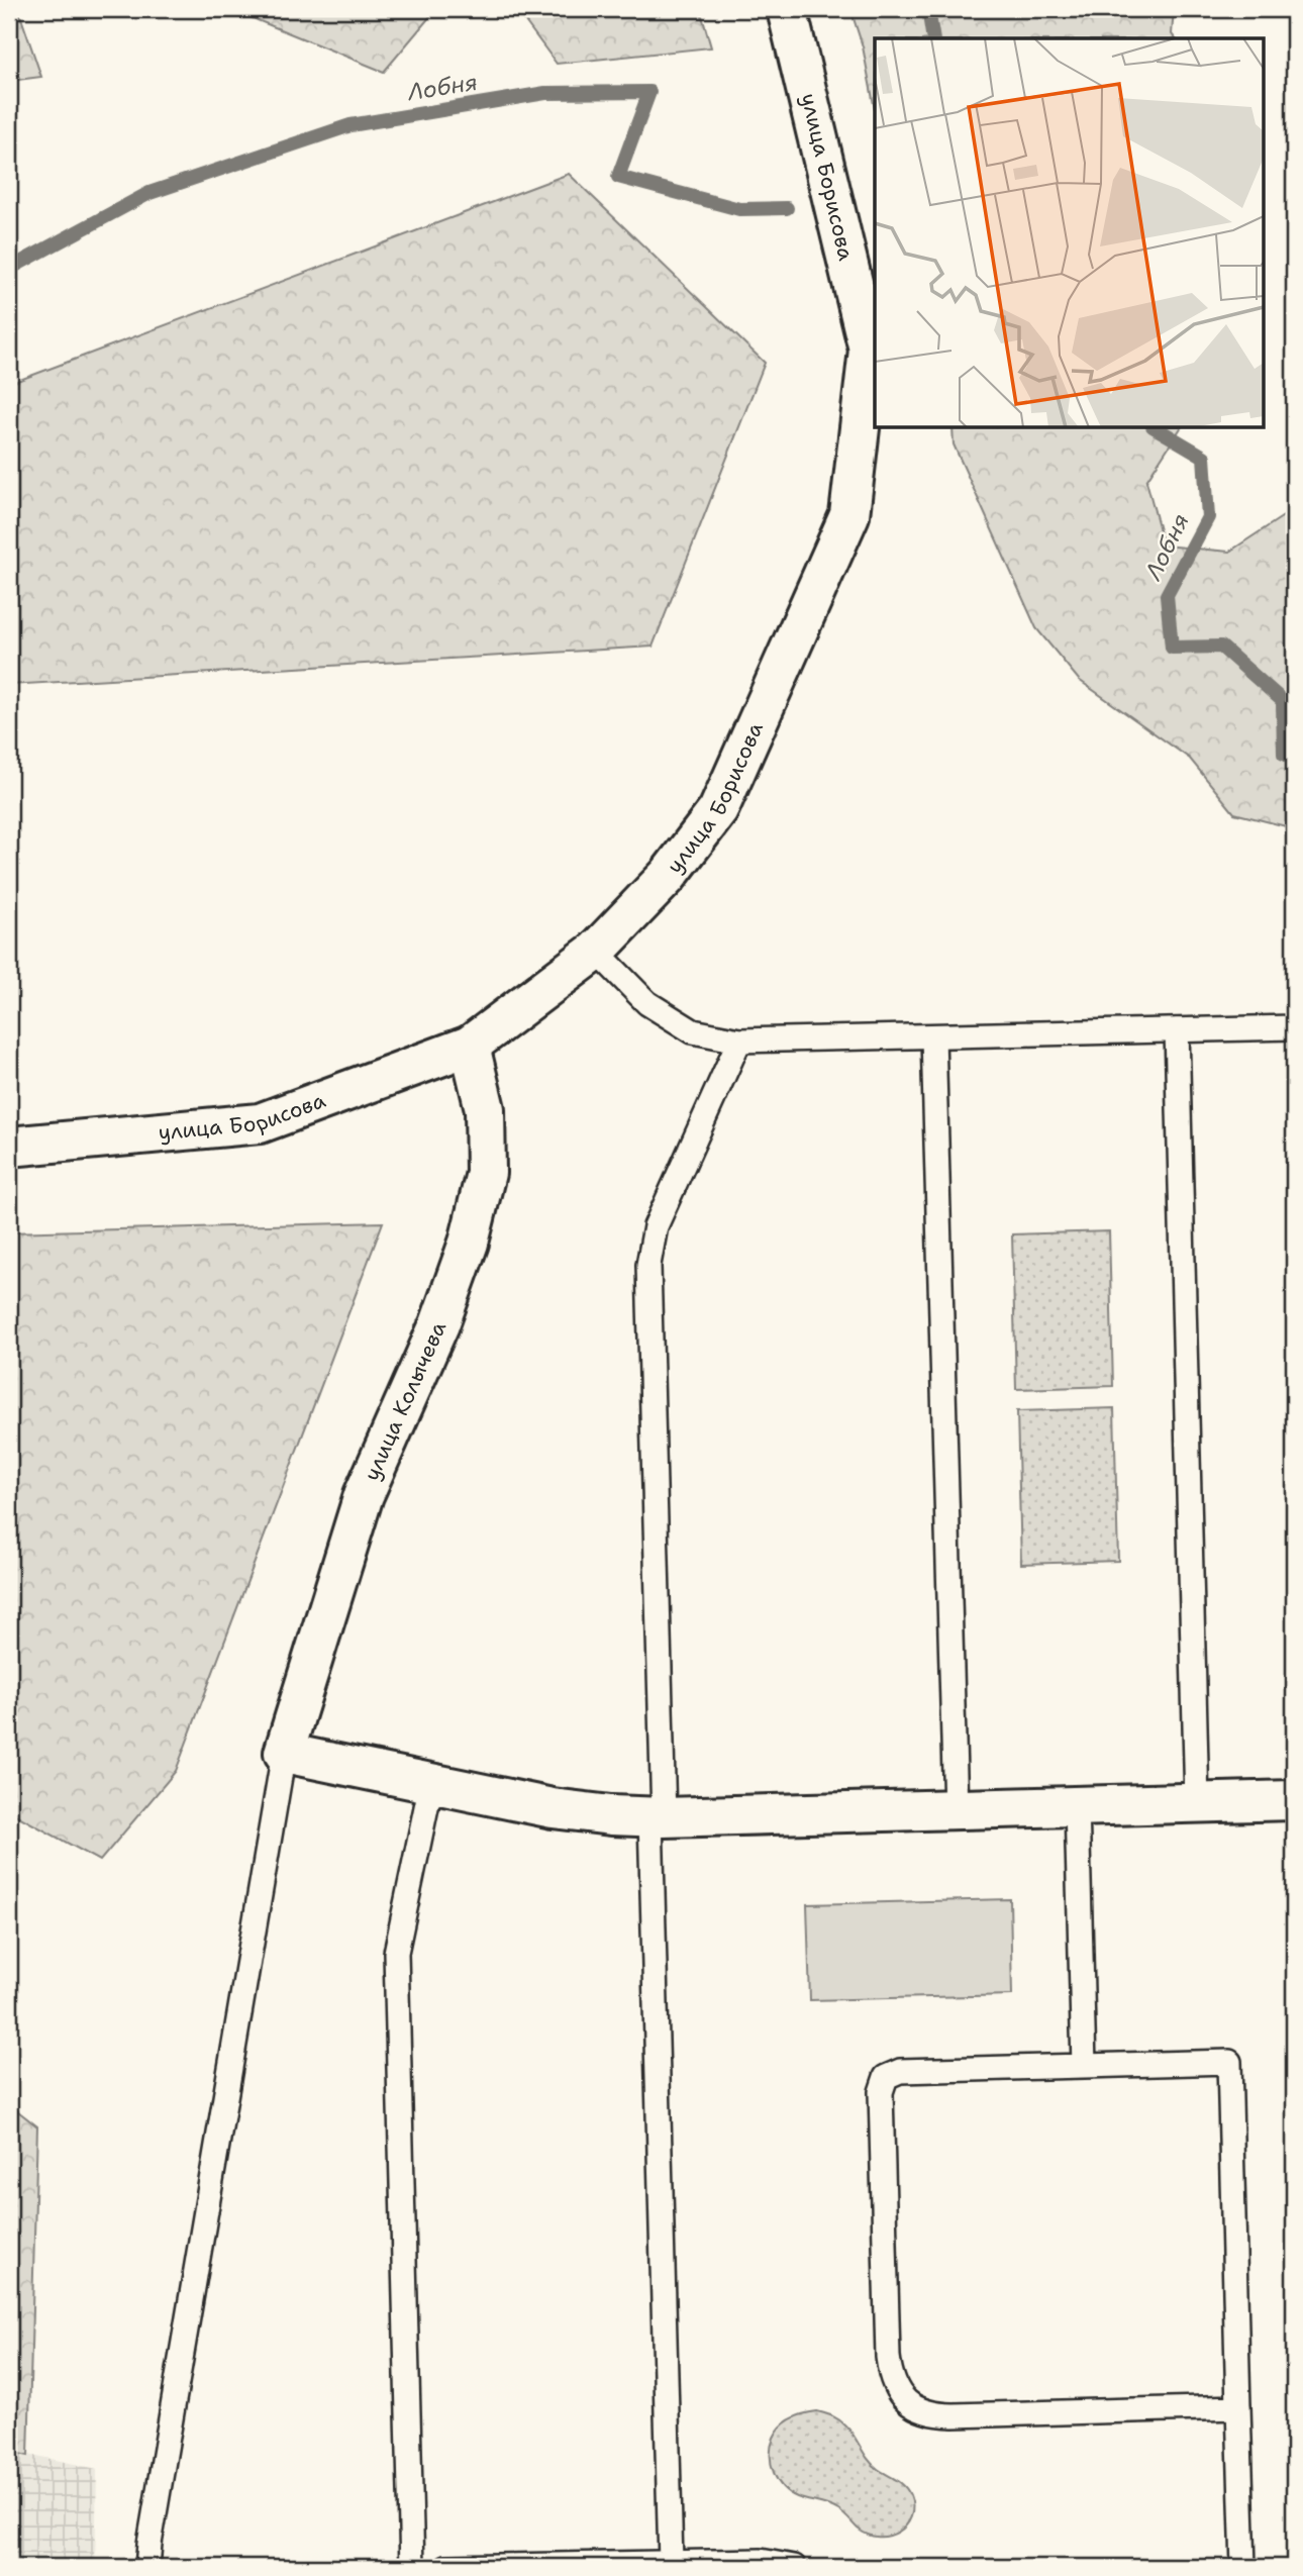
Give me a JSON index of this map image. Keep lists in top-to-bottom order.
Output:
{
  "streets": {
    "street": ["улица Борисова", "улица Колычева"]
  },
  "crossings": [
    ["улица Борисова", "улица Колычева"]
  ],
  "water": ["Лобня"]
}
